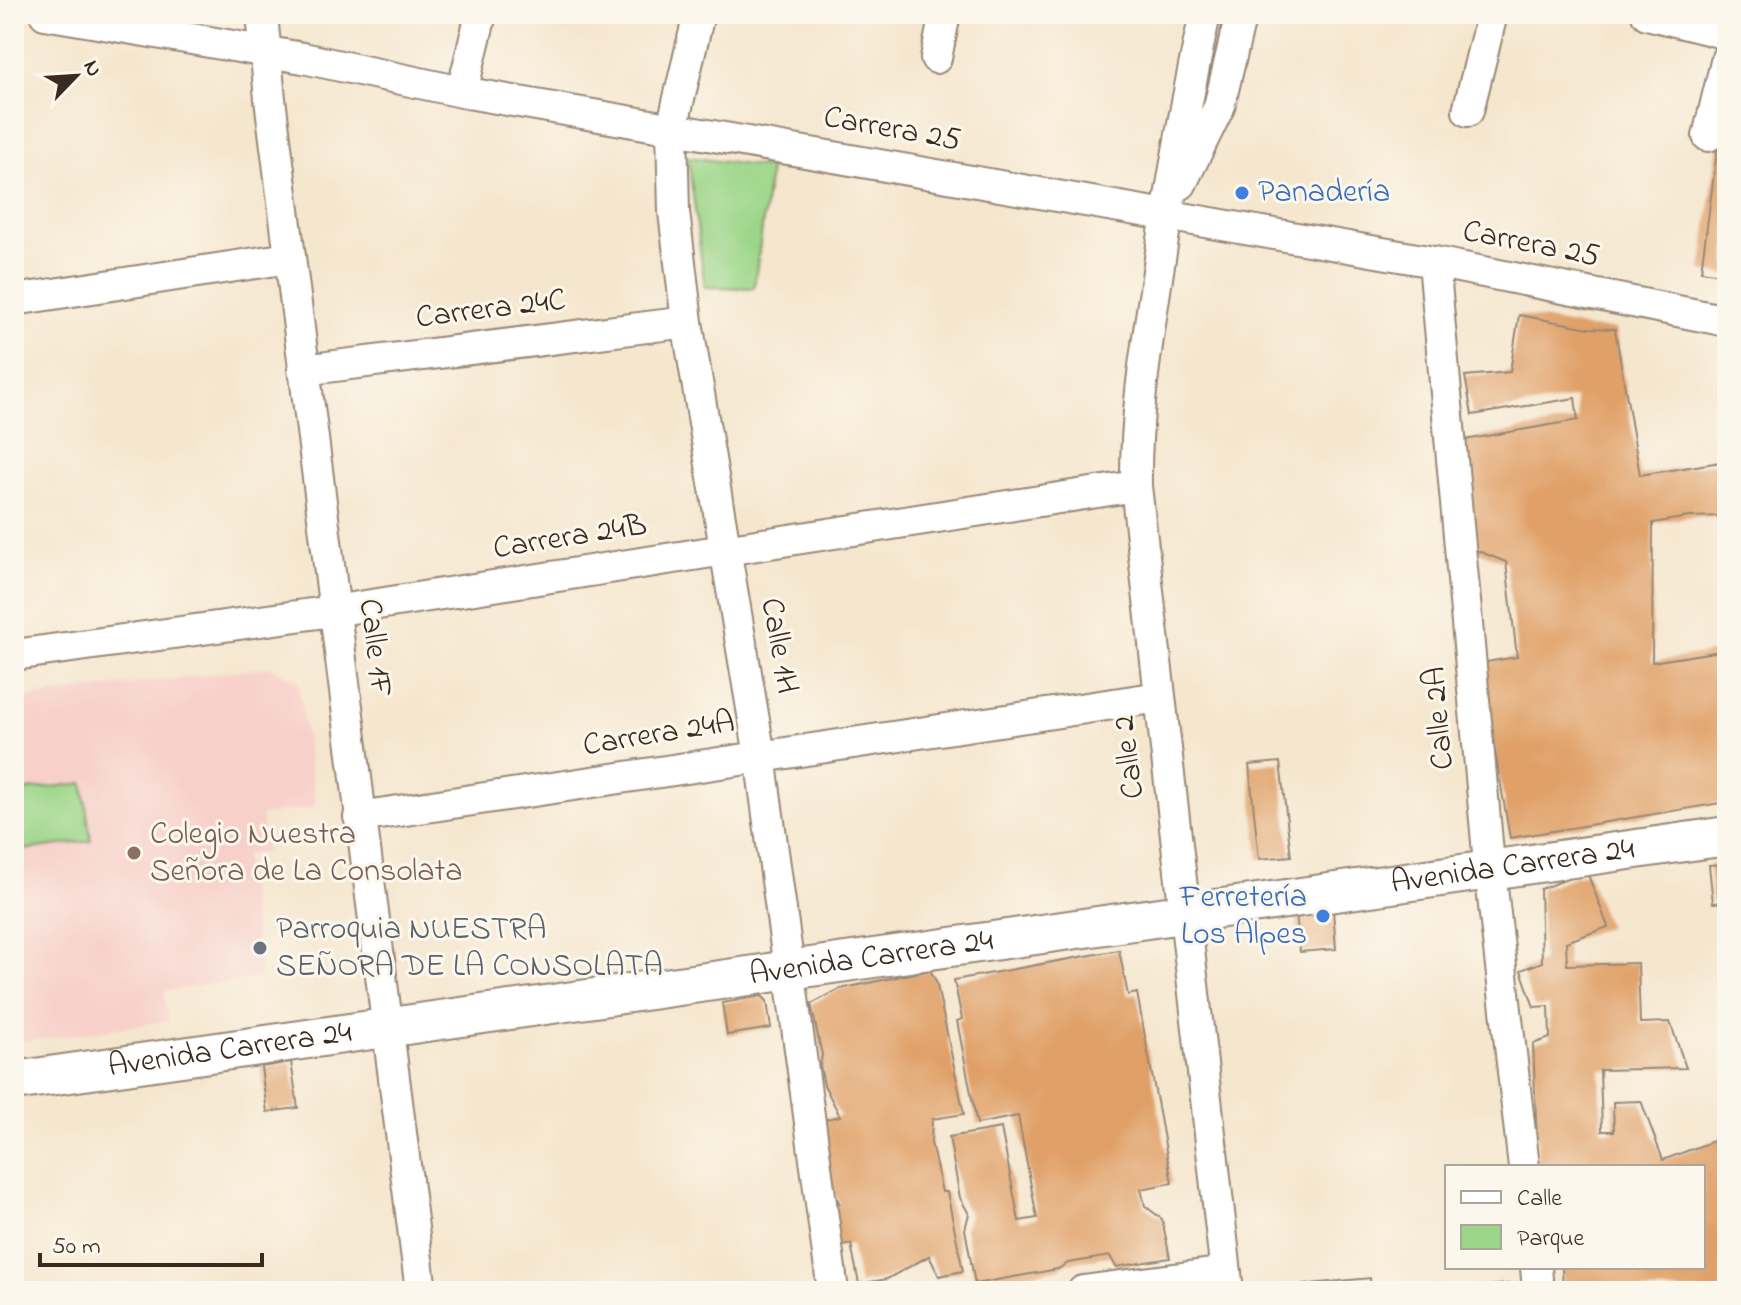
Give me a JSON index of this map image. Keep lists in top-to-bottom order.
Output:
{
  "streets": {
    "main road": ["Avenida Carrera 24"],
    "street": [
      "Carrera 25",
      "Carrera 24C",
      "Carrera 24B",
      "Calle 1H",
      "Calle 1F",
      "Calle 2A",
      "Carrera 24A",
      "Calle 2"
    ]
  },
  "crossings": [
    ["Carrera 25", "Calle 1H"],
    ["Carrera 25", "Calle 1F"],
    ["Carrera 25", "Calle 2A"],
    ["Carrera 25", "Calle 2"],
    ["Carrera 24C", "Calle 1H"],
    ["Carrera 24C", "Calle 1F"],
    ["Carrera 24B", "Calle 1H"],
    ["Carrera 24B", "Calle 1F"],
    ["Carrera 24B", "Calle 2"],
    ["Calle 1H", "Carrera 24A"],
    ["Calle 1H", "Avenida Carrera 24"],
    ["Calle 1F", "Carrera 24A"],
    ["Calle 1F", "Avenida Carrera 24"],
    ["Calle 2A", "Avenida Carrera 24"],
    ["Carrera 24A", "Calle 2"],
    ["Calle 2", "Avenida Carrera 24"]
  ],
  "places": [
    "Panadería",
    "Colegio Nuestra Señora de La Consolata",
    "Ferretería Los Alpes",
    "Parroquia NUESTRA SEÑORA DE LA CONSOLATA"
  ],
  "legend": ["Calle", "Parque"],
  "scale_bar": "50 m",
  "north": "top right"
}
